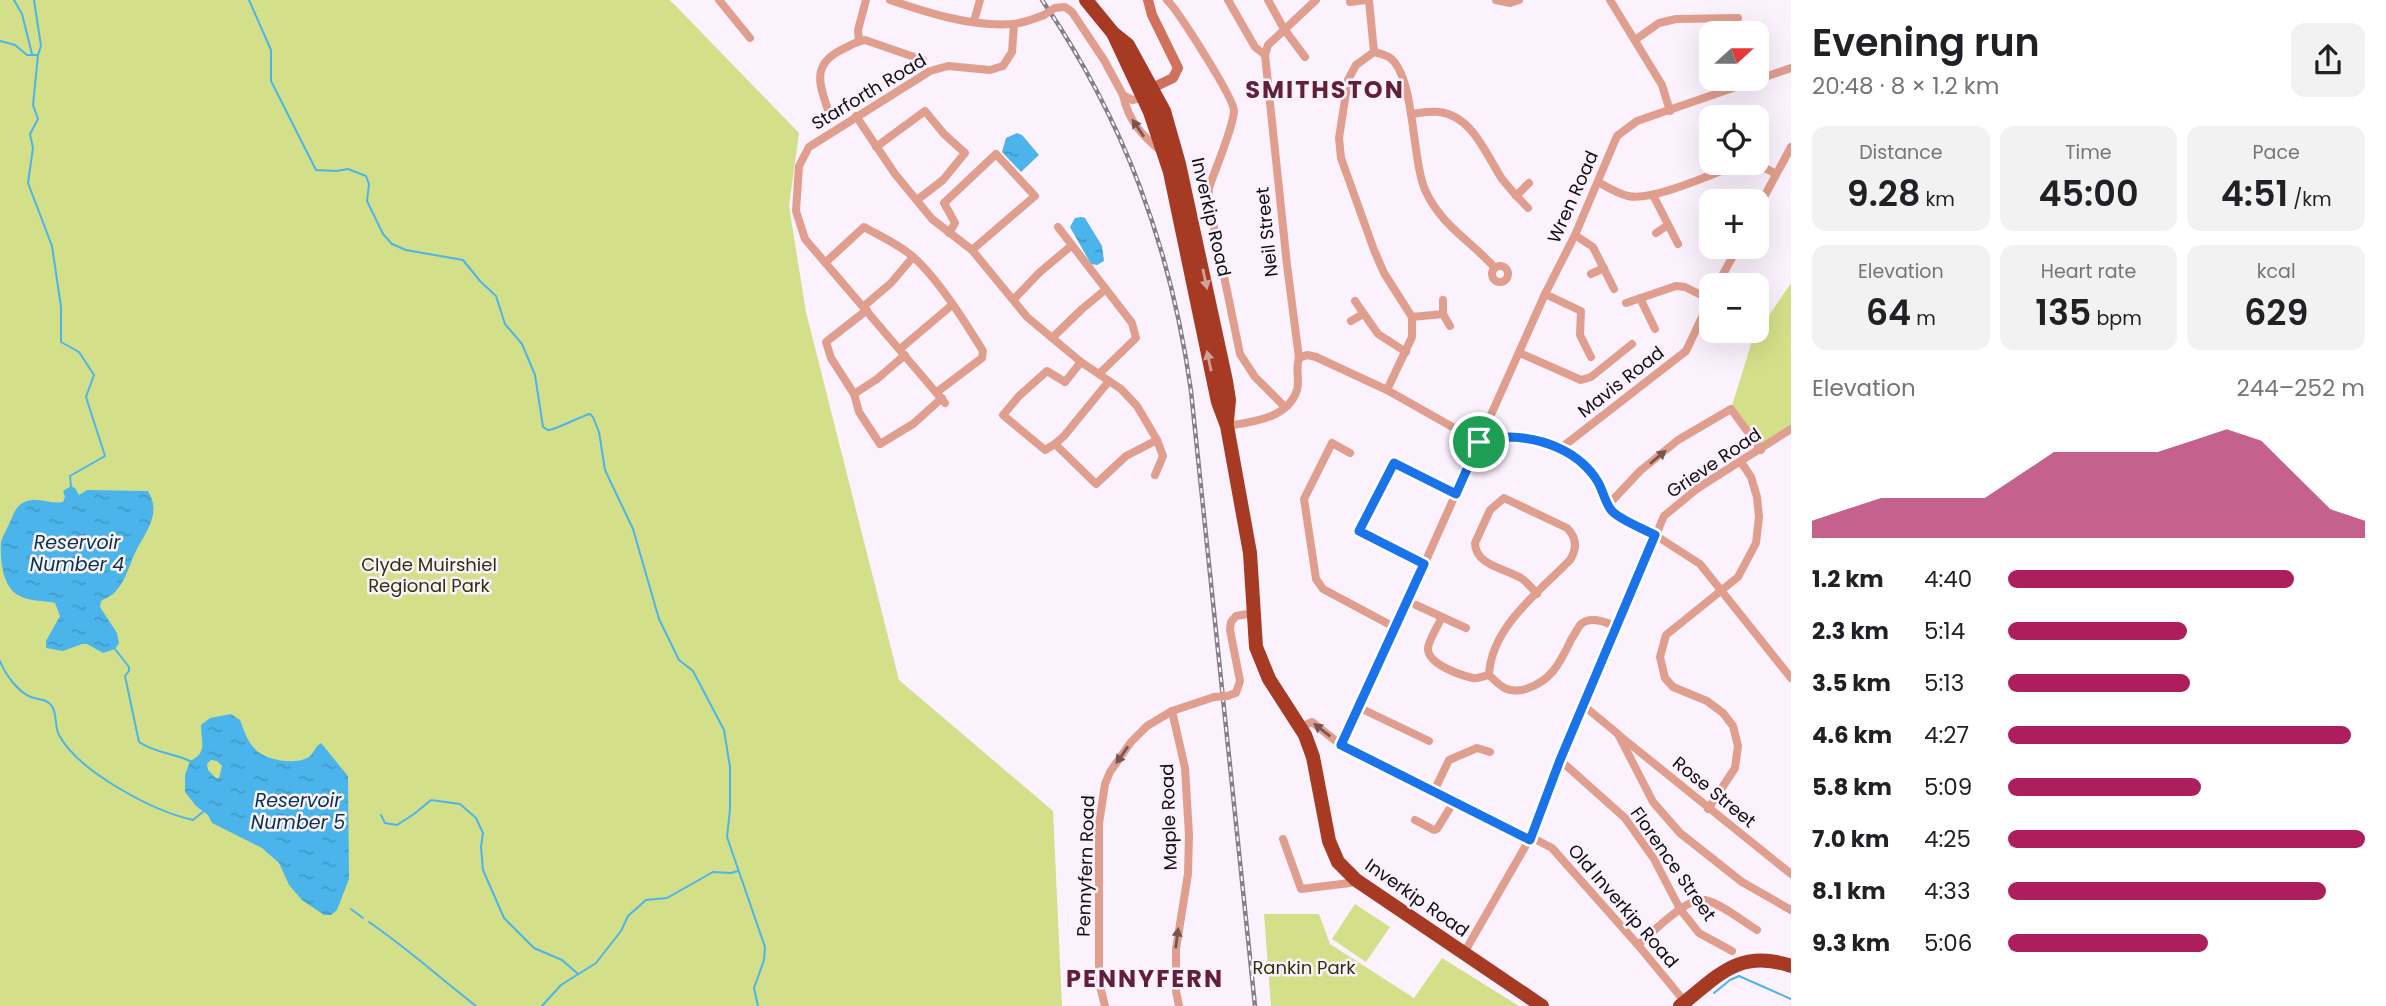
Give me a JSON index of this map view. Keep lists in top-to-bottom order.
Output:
{
  "streets": {
    "highway": ["Inverkip Road"],
    "street": [
      "Starforth Road",
      "Wren Road",
      "Neil Street",
      "Mavis Road",
      "Grieve Road",
      "Rose Street",
      "Maple Road",
      "Florence Street",
      "Pennyfern Road",
      "Old Inverkip Road"
    ]
  },
  "crossings": [
    ["Wren Road", "Old Inverkip Road"],
    ["Inverkip Road", "Grieve Road"],
    ["Inverkip Road", "Pennyfern Road"],
    ["Inverkip Road", "Old Inverkip Road"],
    ["Grieve Road", "Rose Street"],
    ["Grieve Road", "Florence Street"],
    ["Grieve Road", "Old Inverkip Road"],
    ["Maple Road", "Pennyfern Road"]
  ],
  "one_way": ["Maple Road", "Pennyfern Road"],
  "districts": ["SMITHSTON", "PENNYFERN"],
  "water": ["Reservoir Number 4", "Reservoir Number 5"],
  "parks": ["Clyde Muirshiel Regional Park", "Rankin Park"],
  "north": "right",
  "page": {
    "heading": ["Evening run", "20:48 · 8 × 1.2 km"],
    "map_buttons": ["+", "−"],
    "stats": [
      ["Distance", "9.28 km"],
      ["Time", "45:00"],
      ["Pace", "4:51 /km"],
      ["Elevation", "64 m"],
      ["Heart rate", "135 bpm"],
      ["kcal", "629"]
    ],
    "chart": ["Elevation", "244–252 m"],
    "list": [
      {
        "name": "1.2 km",
        "note": "4:40"
      },
      {
        "name": "2.3 km",
        "note": "5:14"
      },
      {
        "name": "3.5 km",
        "note": "5:13"
      },
      {
        "name": "4.6 km",
        "note": "4:27"
      },
      {
        "name": "5.8 km",
        "note": "5:09"
      },
      {
        "name": "7.0 km",
        "note": "4:25"
      },
      {
        "name": "8.1 km",
        "note": "4:33"
      },
      {
        "name": "9.3 km",
        "note": "5:06"
      }
    ]
  }
}
